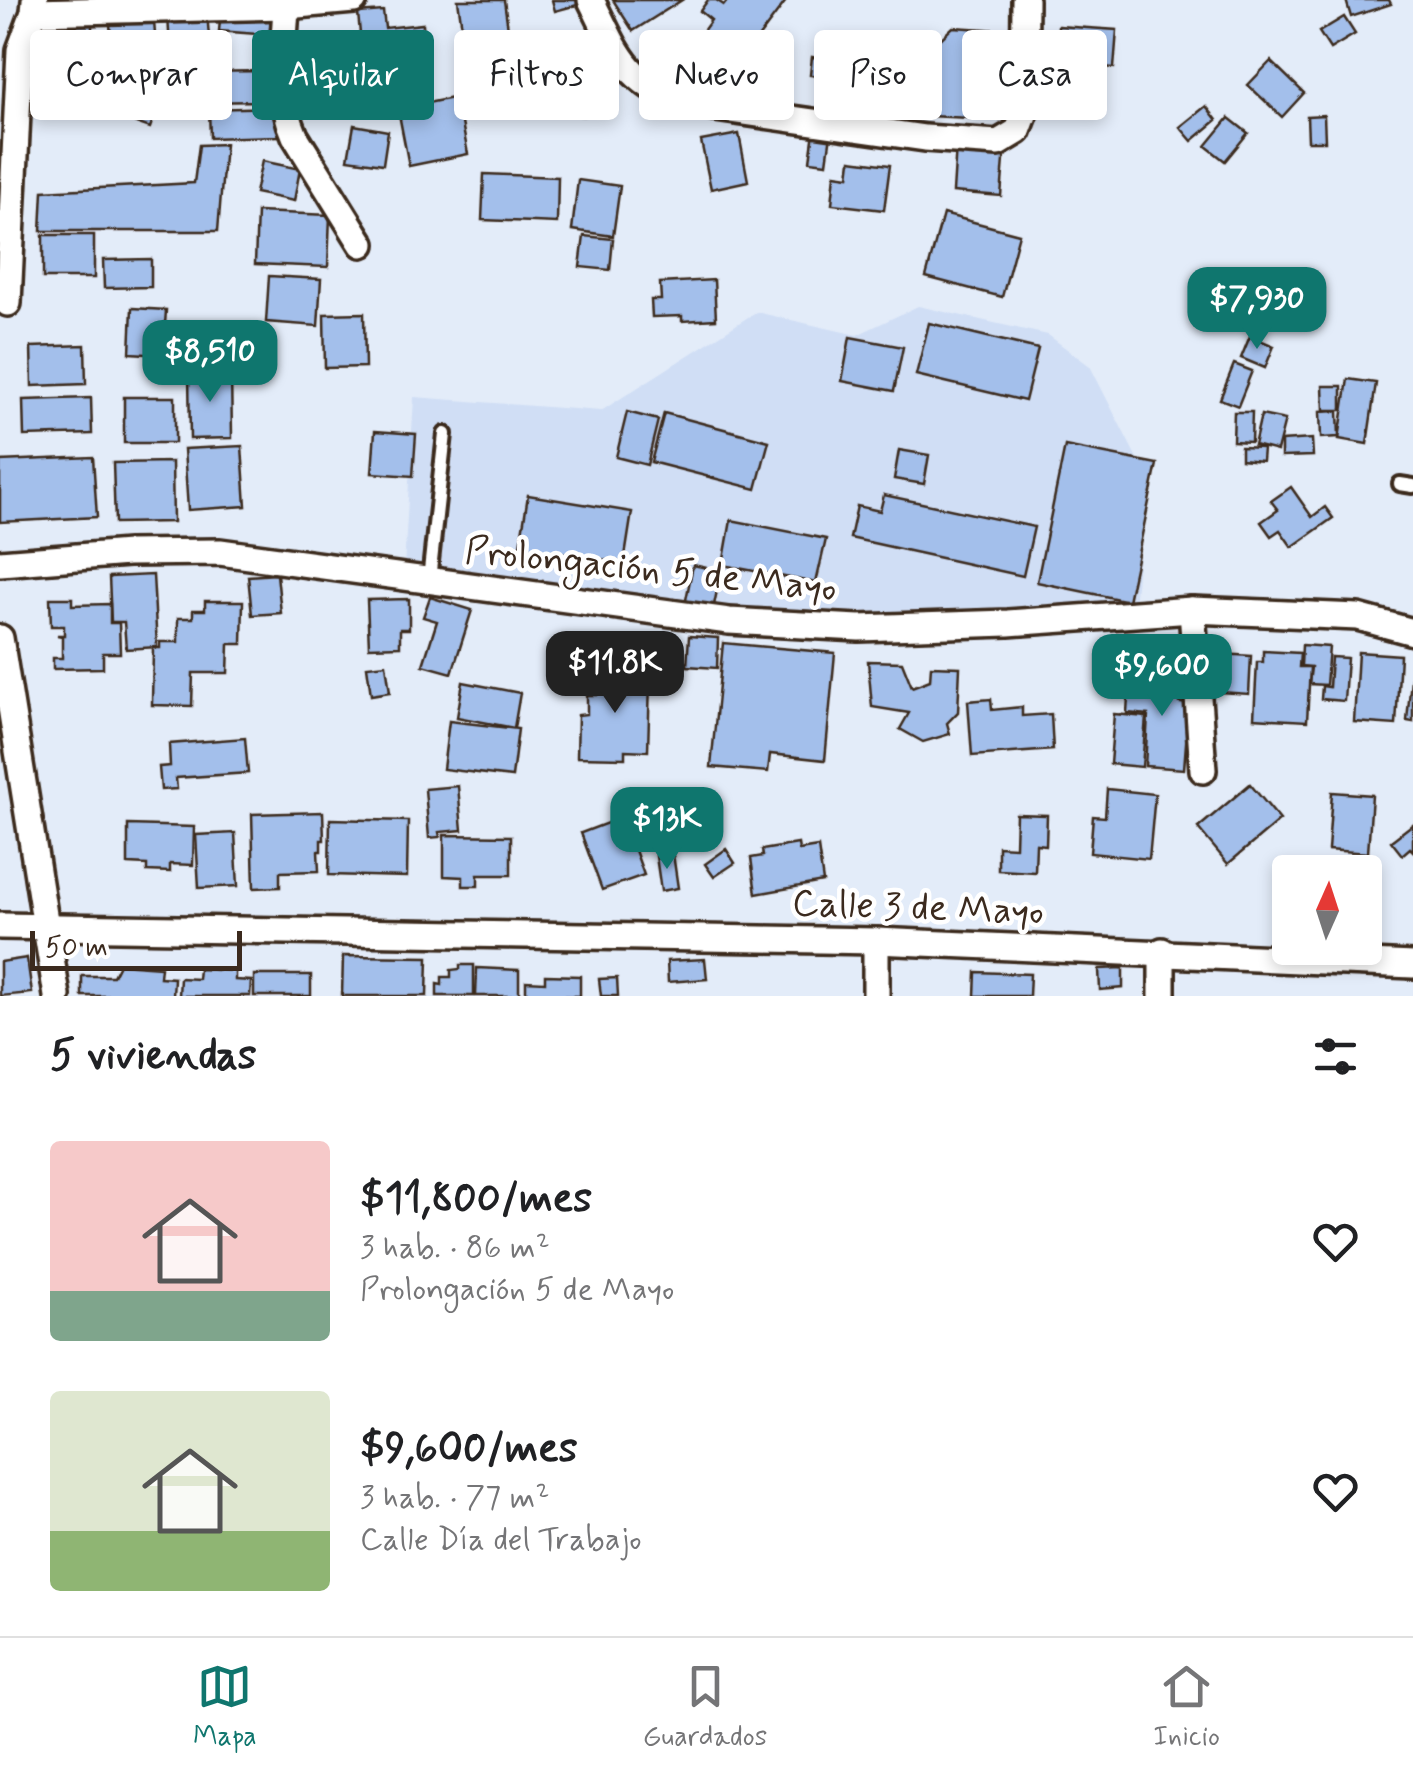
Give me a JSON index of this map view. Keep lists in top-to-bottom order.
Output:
{
  "streets": {
    "street": ["Prolongación 5 de Mayo", "Calle 3 de Mayo"]
  },
  "scale_bar": "50 m",
  "north": "top",
  "page": {
    "chip": [
      "Comprar",
      "Alquilar",
      "Filtros",
      "Nuevo",
      "Piso",
      "Casa"
    ],
    "price": [
      "$7,930",
      "$8,510",
      "$11.8K",
      "$9,600",
      "$13K"
    ],
    "scale": "50 m",
    "heading": "5 viviendas",
    "list": [
      {
        "name": "$11,800/mes",
        "note": "3 hab. · 86 m² · Prolongación 5 de Mayo"
      },
      {
        "name": "$9,600/mes",
        "note": "3 hab. · 77 m² · Calle Día del Trabajo"
      }
    ],
    "tabs": ["Mapa", "Guardados", "Inicio"]
  }
}
